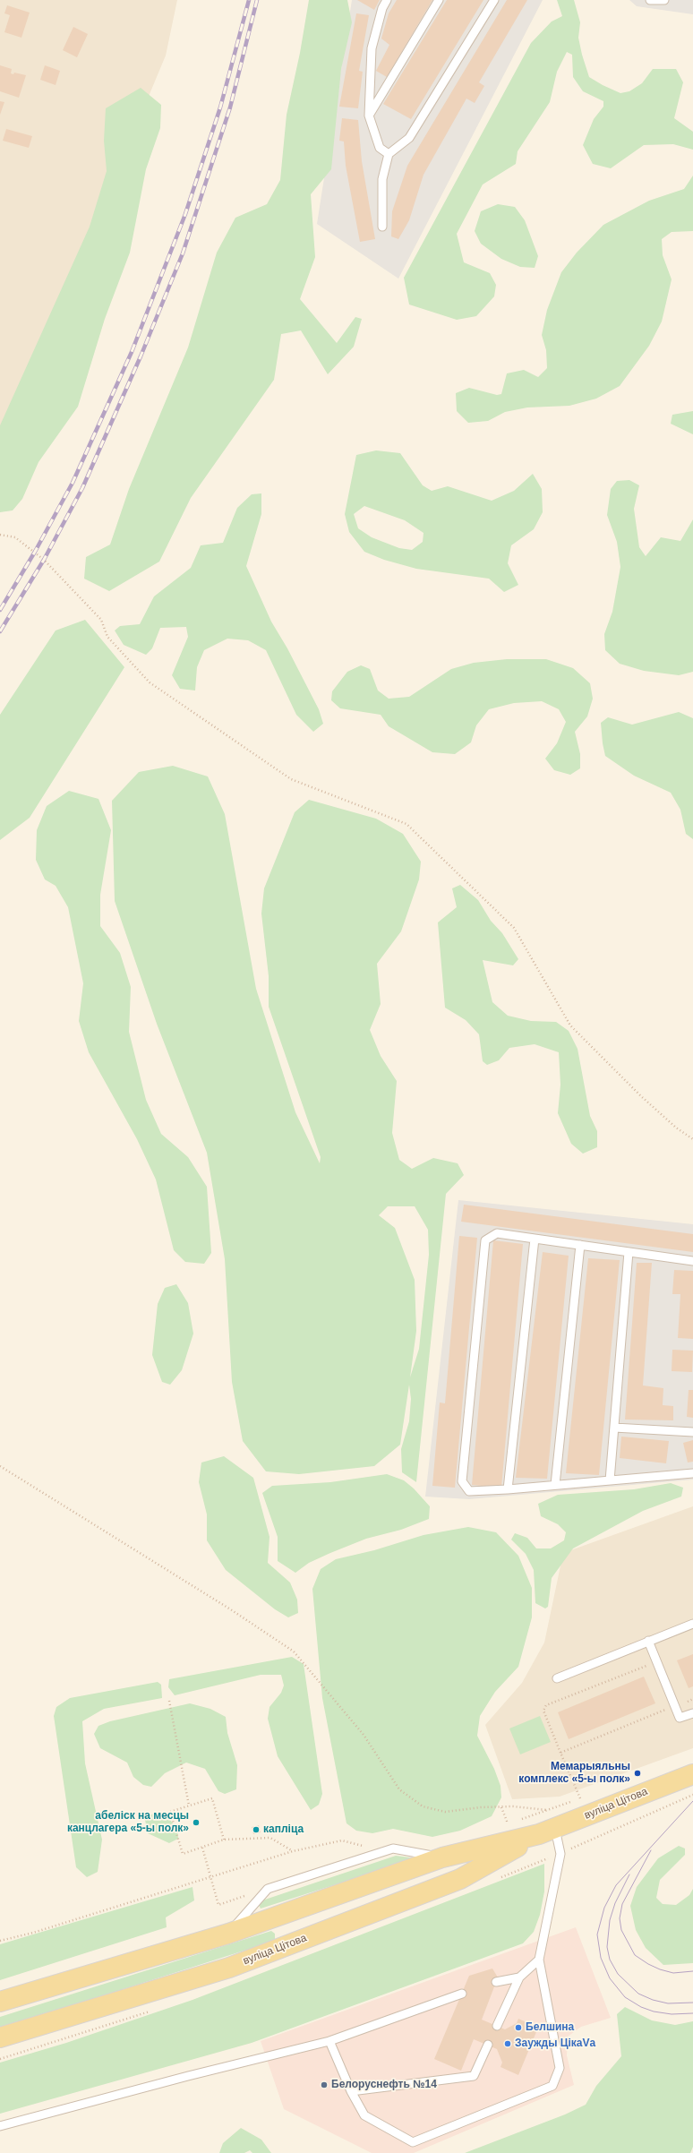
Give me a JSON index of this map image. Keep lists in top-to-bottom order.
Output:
{
  "streets": {
    "main road": ["вуліца Цітова"]
  },
  "places": [
    "Мемарыяльны комплекс «5-ы полк»",
    "абеліск на месцы канцлагера «5-ы полк»",
    "капліца",
    "Белшина",
    "Заужды ЦікаVа",
    "Белоруснефть №14"
  ]
}
